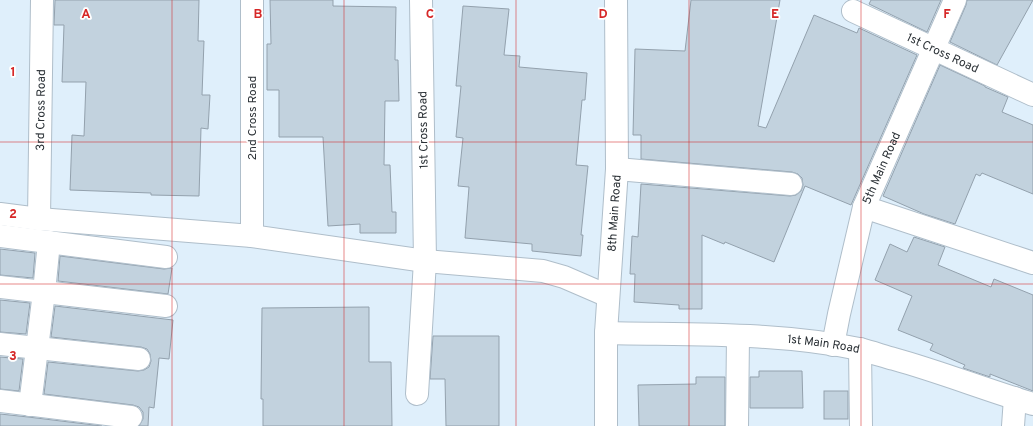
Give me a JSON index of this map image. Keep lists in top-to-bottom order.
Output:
{
  "streets": {
    "street": [
      "1st Cross Road",
      "3rd Cross Road",
      "2nd Cross Road",
      "5th Main Road",
      "8th Main Road",
      "1st Main Road"
    ]
  },
  "crossings": [
    ["1st Cross Road", "5th Main Road"],
    ["5th Main Road", "1st Main Road"],
    ["8th Main Road", "1st Main Road"]
  ],
  "grid": {
    "columns": [
      "A",
      "B",
      "C",
      "D",
      "E",
      "F"
    ],
    "rows": ["1", "2", "3"]
  }
}
